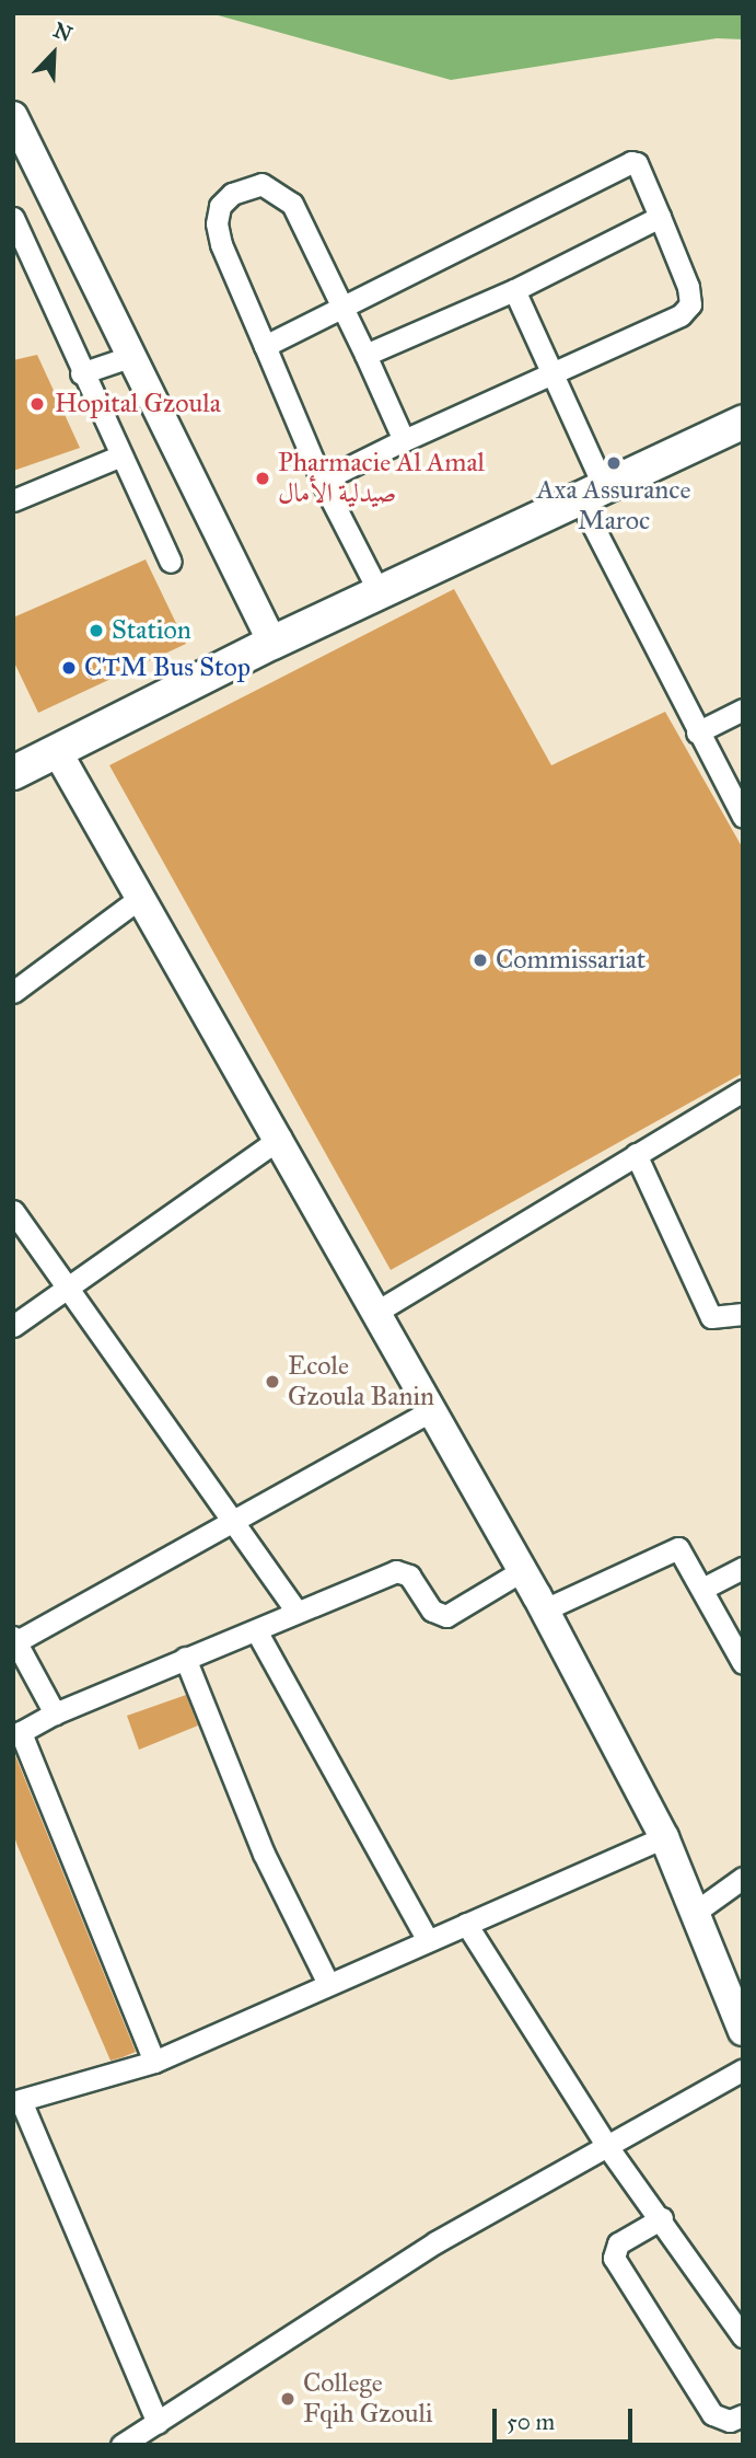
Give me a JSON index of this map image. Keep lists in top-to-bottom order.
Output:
{
  "places": [
    "Hopital Gzoula",
    "Axa Assurance Maroc",
    "Pharmacie Al Amal صيدلية الأمال",
    "Station",
    "CTM Bus Stop",
    "Commissariat",
    "Ecole Gzoula Banin",
    "College Fqih Gzouli"
  ],
  "scale_bar": "50 m",
  "north": "top right"
}
